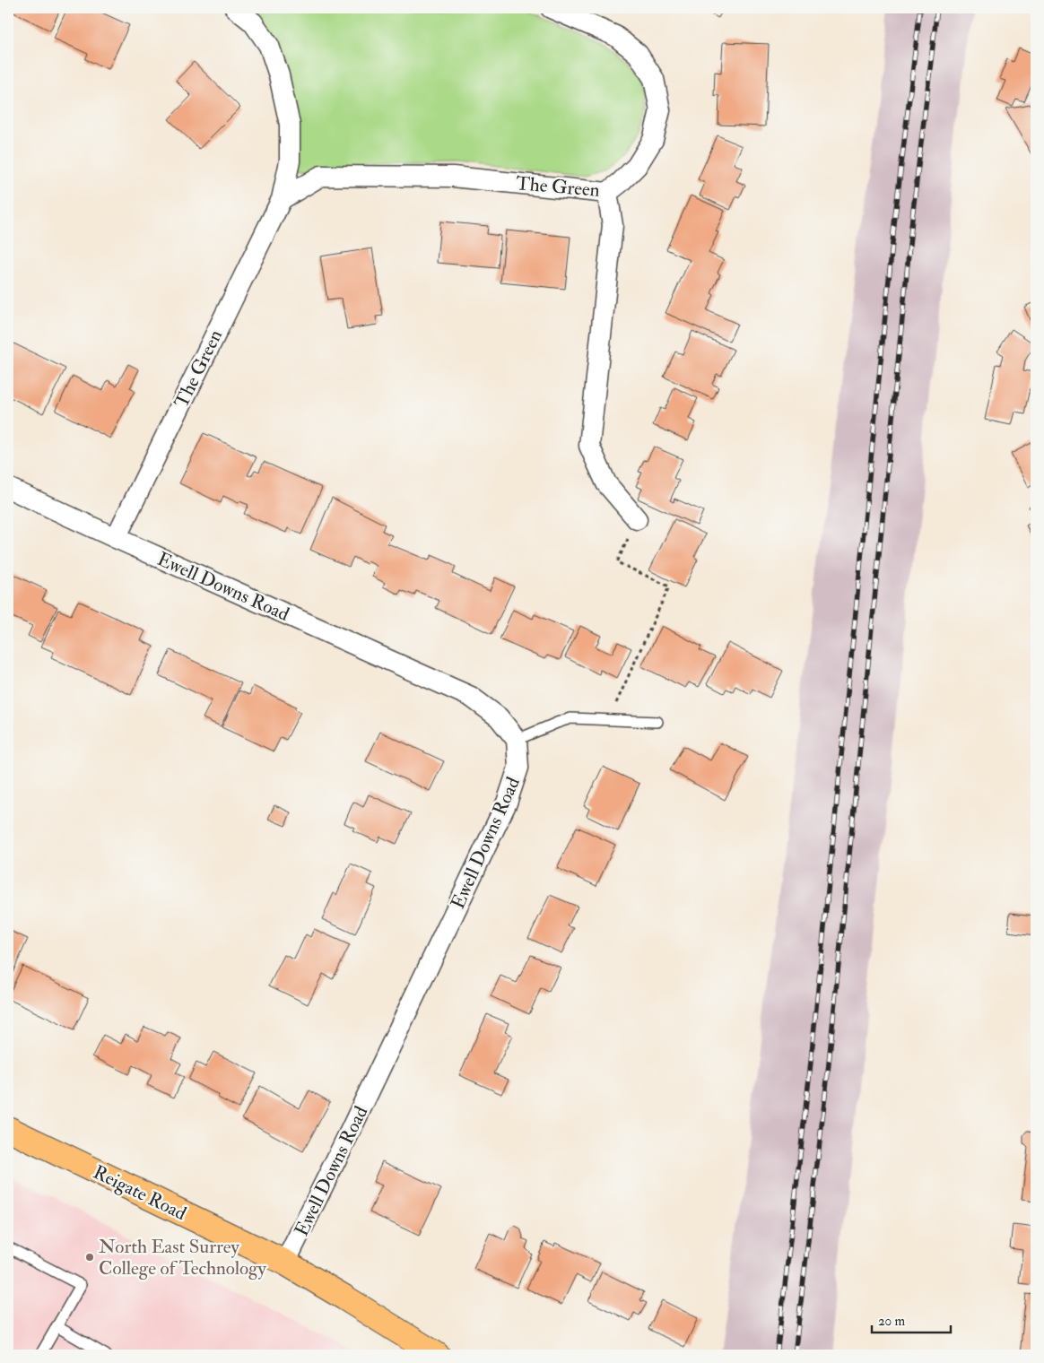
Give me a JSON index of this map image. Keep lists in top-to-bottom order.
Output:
{
  "streets": {
    "highway": ["Reigate Road"],
    "street": ["The Green", "Ewell Downs Road"]
  },
  "crossings": [
    ["The Green", "Ewell Downs Road"],
    ["Ewell Downs Road", "Reigate Road"]
  ],
  "places": ["North East Surrey College of Technology"],
  "scale_bar": "20 m"
}
